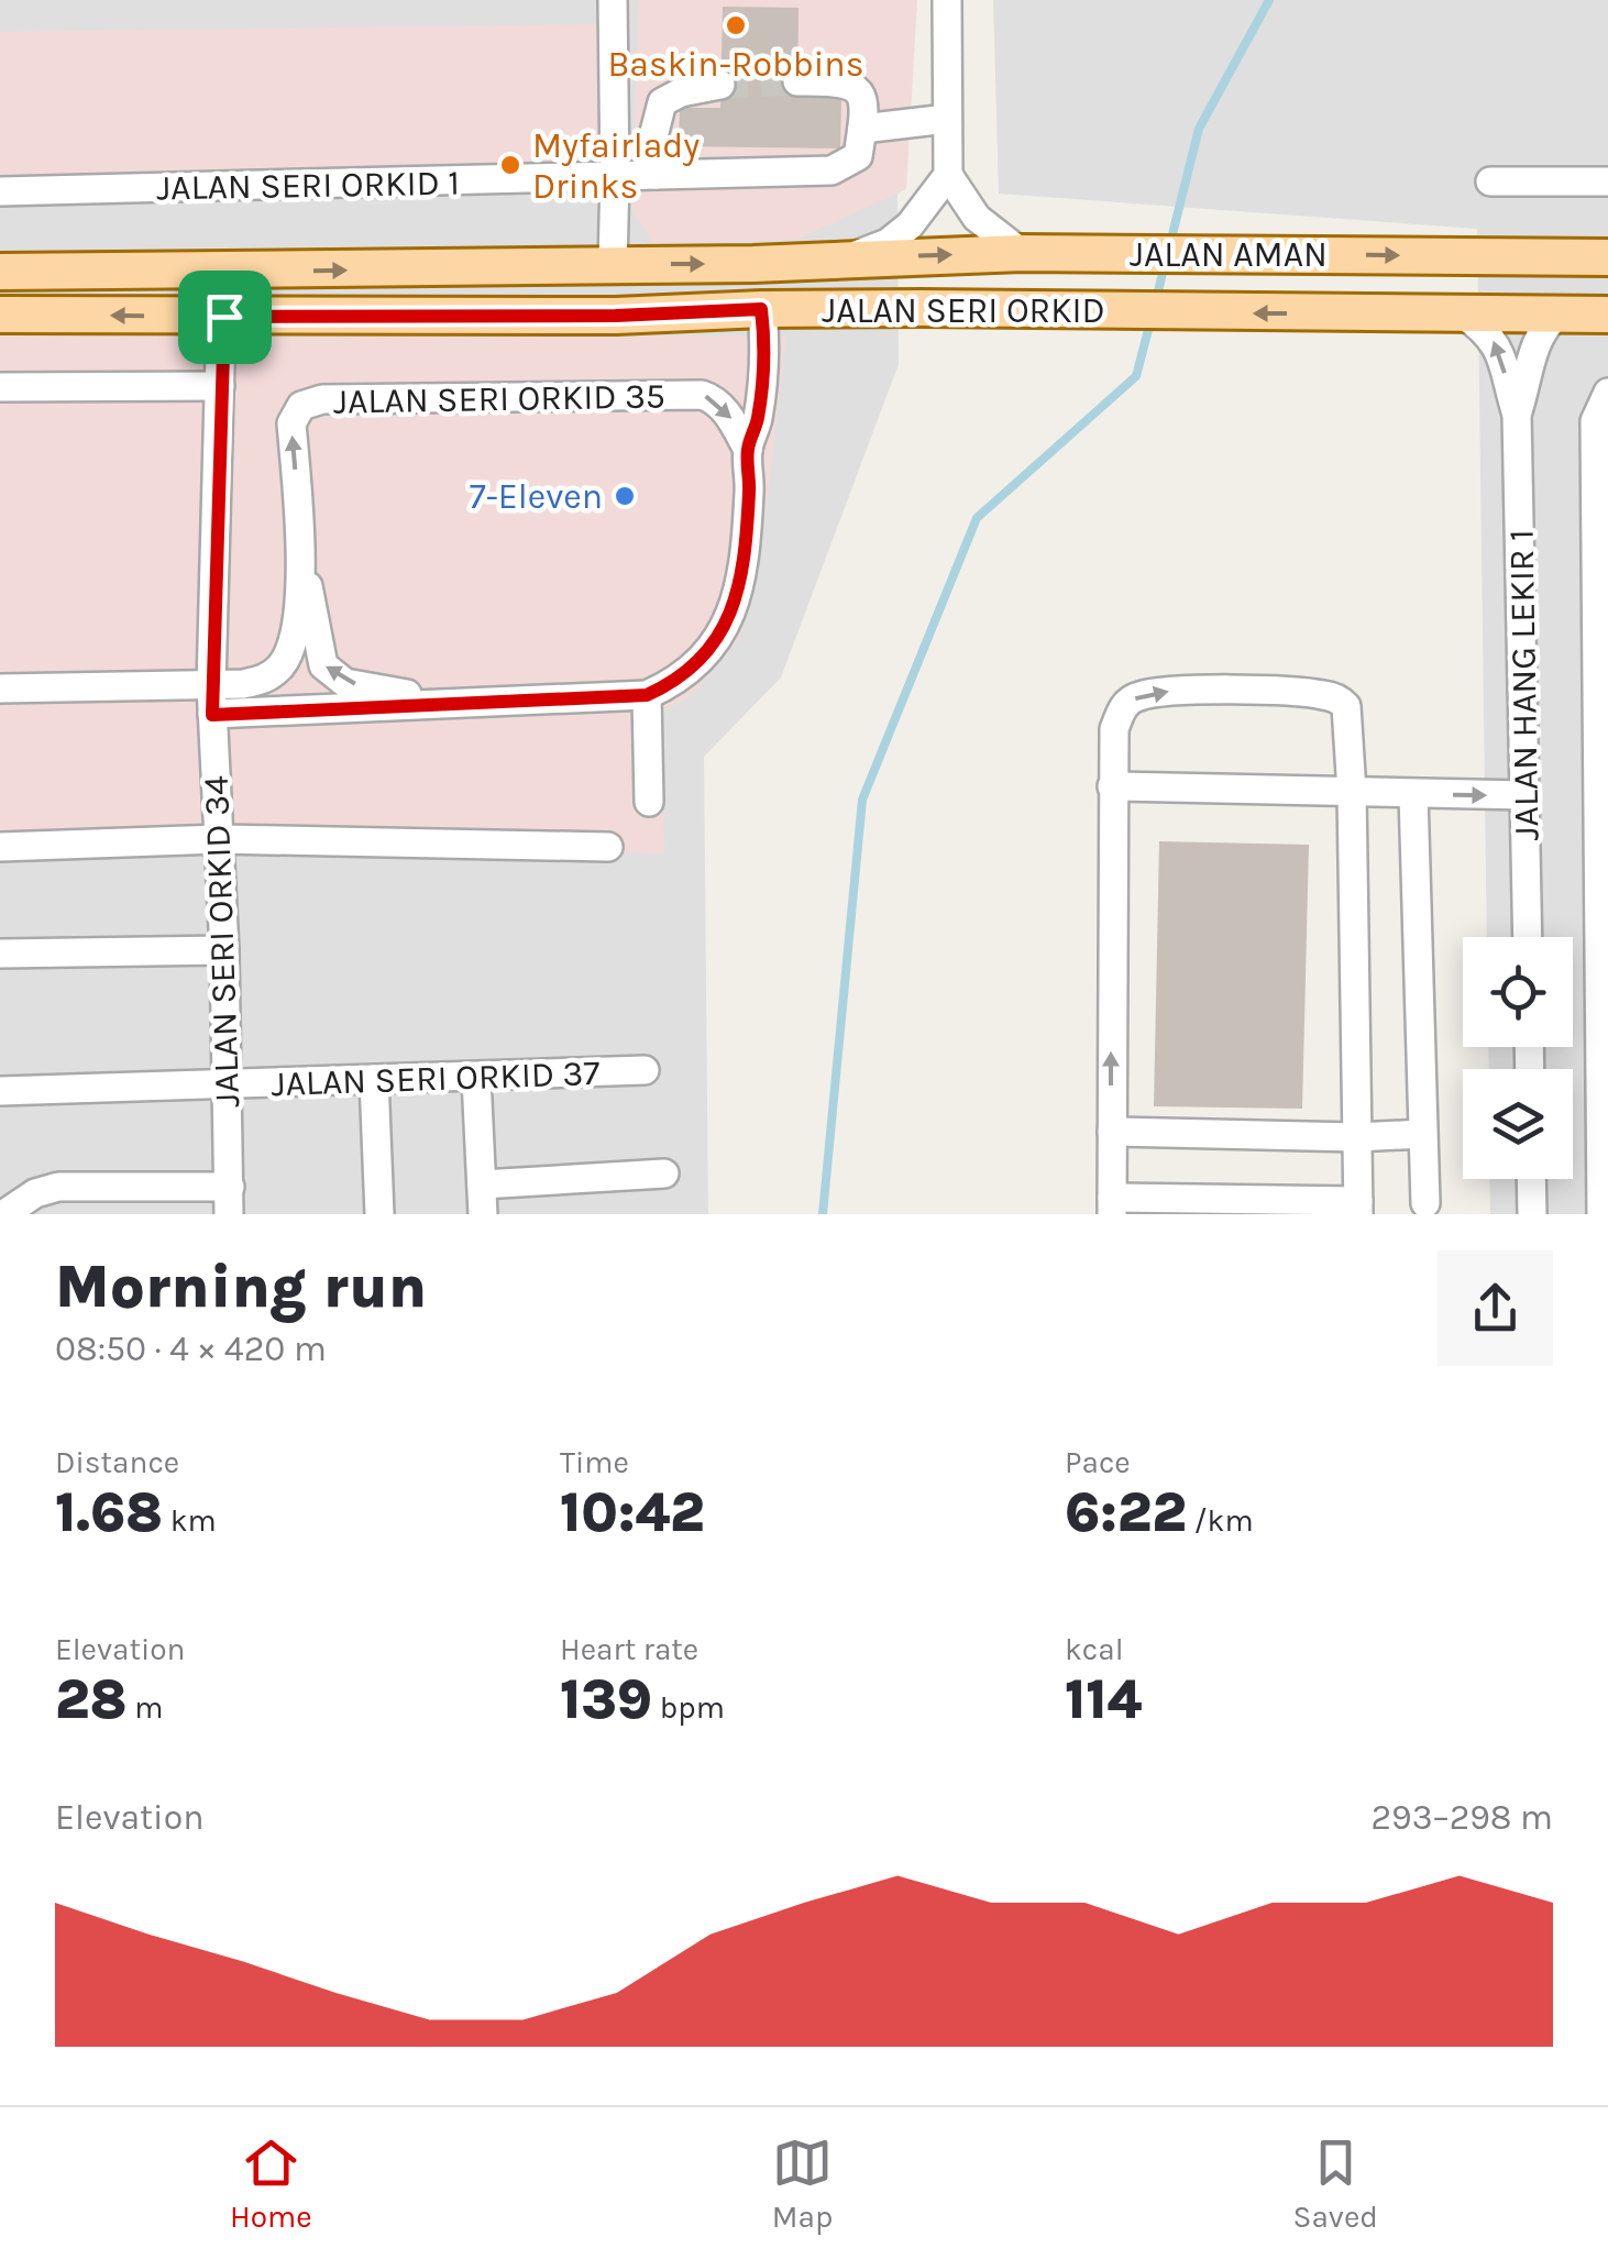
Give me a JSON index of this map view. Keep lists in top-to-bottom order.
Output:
{
  "streets": {
    "main road": ["JALAN AMAN", "JALAN SERI ORKID"],
    "street": [
      "JALAN SERI ORKID 1",
      "JALAN SERI ORKID 35",
      "JALAN HANG LEKIR 1",
      "JALAN SERI ORKID 34",
      "JALAN SERI ORKID 37"
    ]
  },
  "crossings": [
    ["JALAN AMAN", "JALAN SERI ORKID"],
    ["JALAN SERI ORKID", "JALAN HANG LEKIR 1"],
    ["JALAN SERI ORKID", "JALAN SERI ORKID 34"],
    ["JALAN SERI ORKID 35", "JALAN SERI ORKID 34"],
    ["JALAN SERI ORKID 34", "JALAN SERI ORKID 37"]
  ],
  "one_way": ["JALAN AMAN"],
  "places": ["Baskin-Robbins", "Myfairlady Drinks", "7-Eleven"],
  "page": {
    "heading": ["Morning run", "08:50 · 4 × 420 m"],
    "stats": [
      ["Distance", "1.68 km"],
      ["Time", "10:42"],
      ["Pace", "6:22 /km"],
      ["Elevation", "28 m"],
      ["Heart rate", "139 bpm"],
      ["kcal", "114"]
    ],
    "chart": ["Elevation", "293–298 m"],
    "tabs": ["Home", "Map", "Saved"]
  }
}
